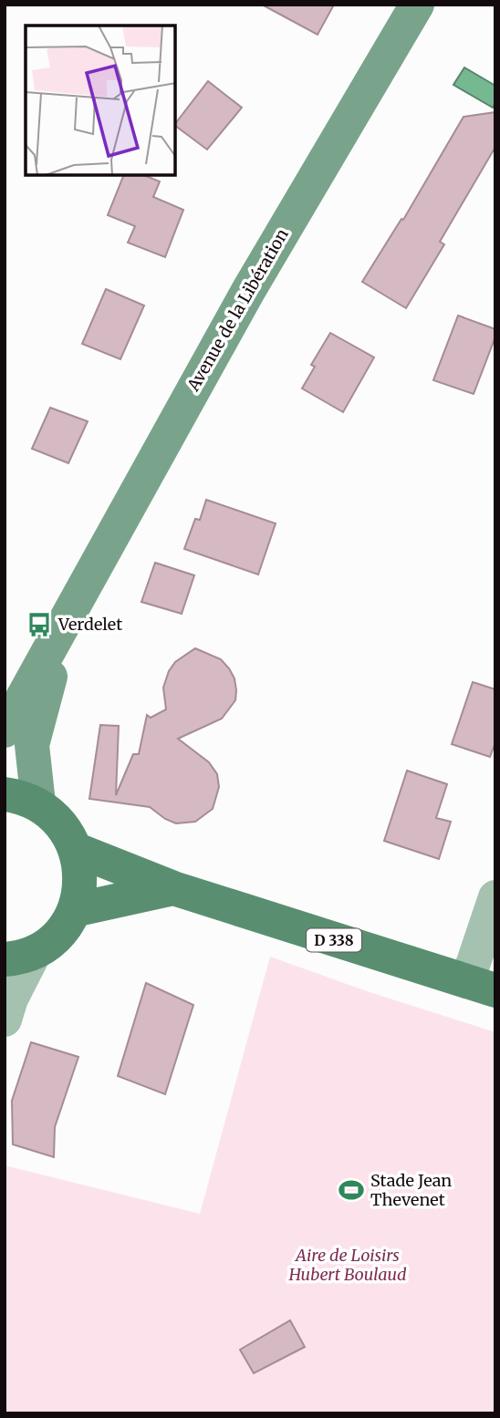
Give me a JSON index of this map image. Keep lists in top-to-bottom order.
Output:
{
  "streets": {
    "main road": ["Avenue de la Libération", "D 338"]
  },
  "parks": ["Aire de Loisirs Hubert Boulaud"],
  "places": {
    "bus stop": ["Verdelet"],
    "sports": ["Stade Jean Thevenet"]
  }
}
